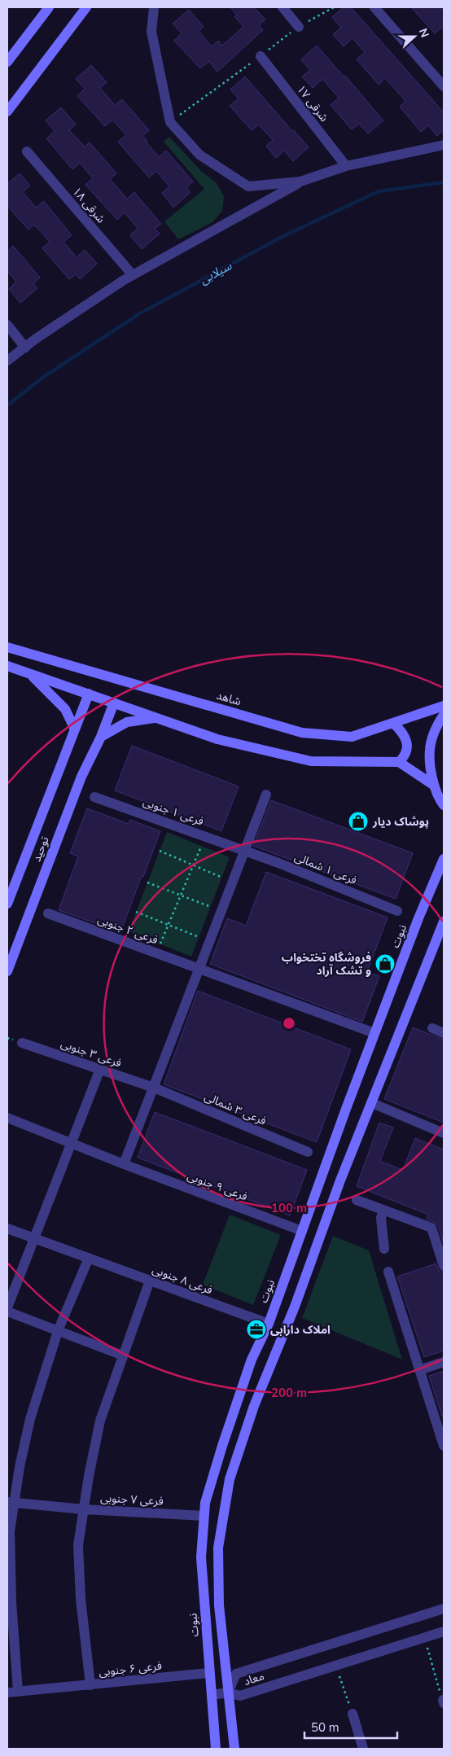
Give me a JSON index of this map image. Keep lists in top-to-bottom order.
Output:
{
  "streets": {
    "main road": ["شاهد", "توحید", "نبوت"],
    "street": [
      "۱۷ شرقی",
      "۱۸ شرقی",
      "فرعی ۱ جنوبی",
      "فرعی ۱ شمالی",
      "فرعی ۲ جنوبی",
      "فرعی ۳ جنوبی",
      "فرعی ۳ شمالی",
      "فرعی ۹ جنوبی",
      "فرعی ۸ جنوبی",
      "فرعی ۷ جنوبی",
      "فرعی ۶ جنوبی",
      "معاد"
    ]
  },
  "crossings": [
    ["فرعی ۱ جنوبی", "فرعی ۱ شمالی"],
    ["فرعی ۲ جنوبی", "نبوت"],
    ["نبوت", "فرعی ۹ جنوبی"],
    ["نبوت", "فرعی ۸ جنوبی"],
    ["نبوت", "فرعی ۷ جنوبی"],
    ["نبوت", "فرعی ۶ جنوبی"],
    ["فرعی ۳ جنوبی", "فرعی ۳ شمالی"]
  ],
  "water": ["سیلابی"],
  "places": {
    "shop": ["پوشاک دیار", "فروشگاه تختخواب و تشک آراد"],
    "office": ["املاک دارابی"]
  },
  "scale_bar": "50 m",
  "north": "right",
  "rings": ["100 m", "200 m"]
}
